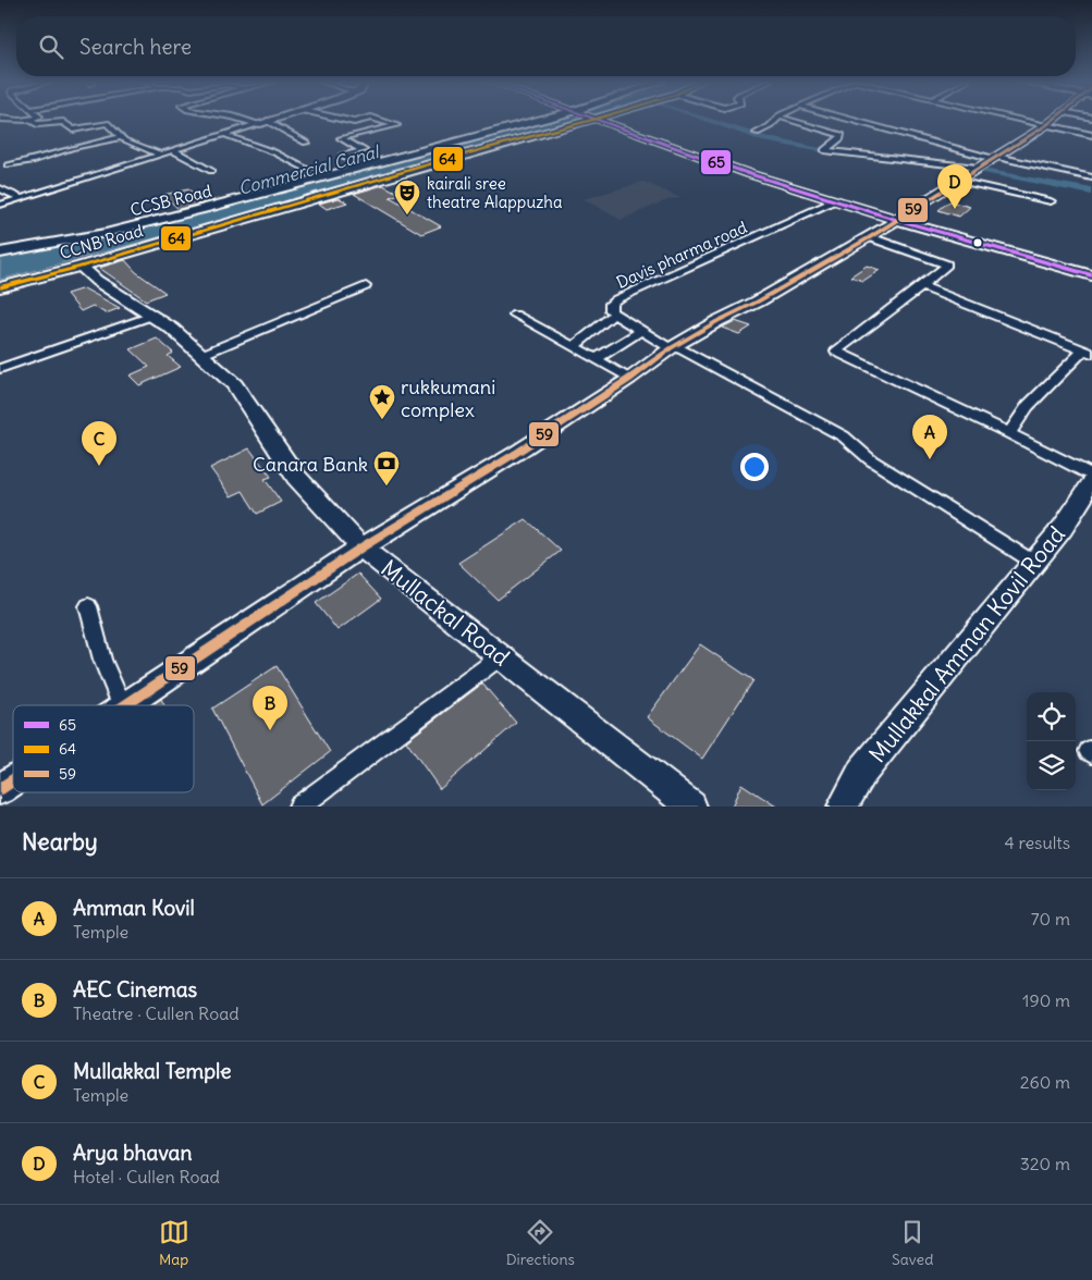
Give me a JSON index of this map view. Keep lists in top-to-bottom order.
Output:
{
  "streets": {
    "main road": [
      "CCSB Road",
      "CCNB Road",
      "Mullackal Road",
      "Mullakkal Amman Kovil Road"
    ],
    "street": ["Davis pharma road"]
  },
  "crossings": [
    ["CCNB Road", "Mullackal Road"],
    ["Davis pharma road", "Mullakkal Amman Kovil Road"]
  ],
  "water": ["Commercial Canal"],
  "places": {
    "theatre": ["kairali sree theatre Alappuzha"],
    "place": ["rukkumani complex"],
    "bank": ["Canara Bank"]
  },
  "lines": ["transit line 65", "transit line 64", "transit line 59"],
  "legend": ["65", "64", "59"],
  "page": {
    "search": "Search here",
    "pins": [
      "D",
      "A",
      "C",
      "B"
    ],
    "heading": ["Nearby", "4 results"],
    "list": [
      {
        "mark": "A",
        "name": "Amman Kovil",
        "note": "Temple",
        "value": "70 m"
      },
      {
        "mark": "B",
        "name": "AEC Cinemas",
        "note": "Theatre · Cullen Road",
        "value": "190 m"
      },
      {
        "mark": "C",
        "name": "Mullakkal Temple",
        "note": "Temple",
        "value": "260 m"
      },
      {
        "mark": "D",
        "name": "Arya bhavan",
        "note": "Hotel · Cullen Road",
        "value": "320 m"
      }
    ],
    "nav": ["Map", "Directions", "Saved"]
  }
}
